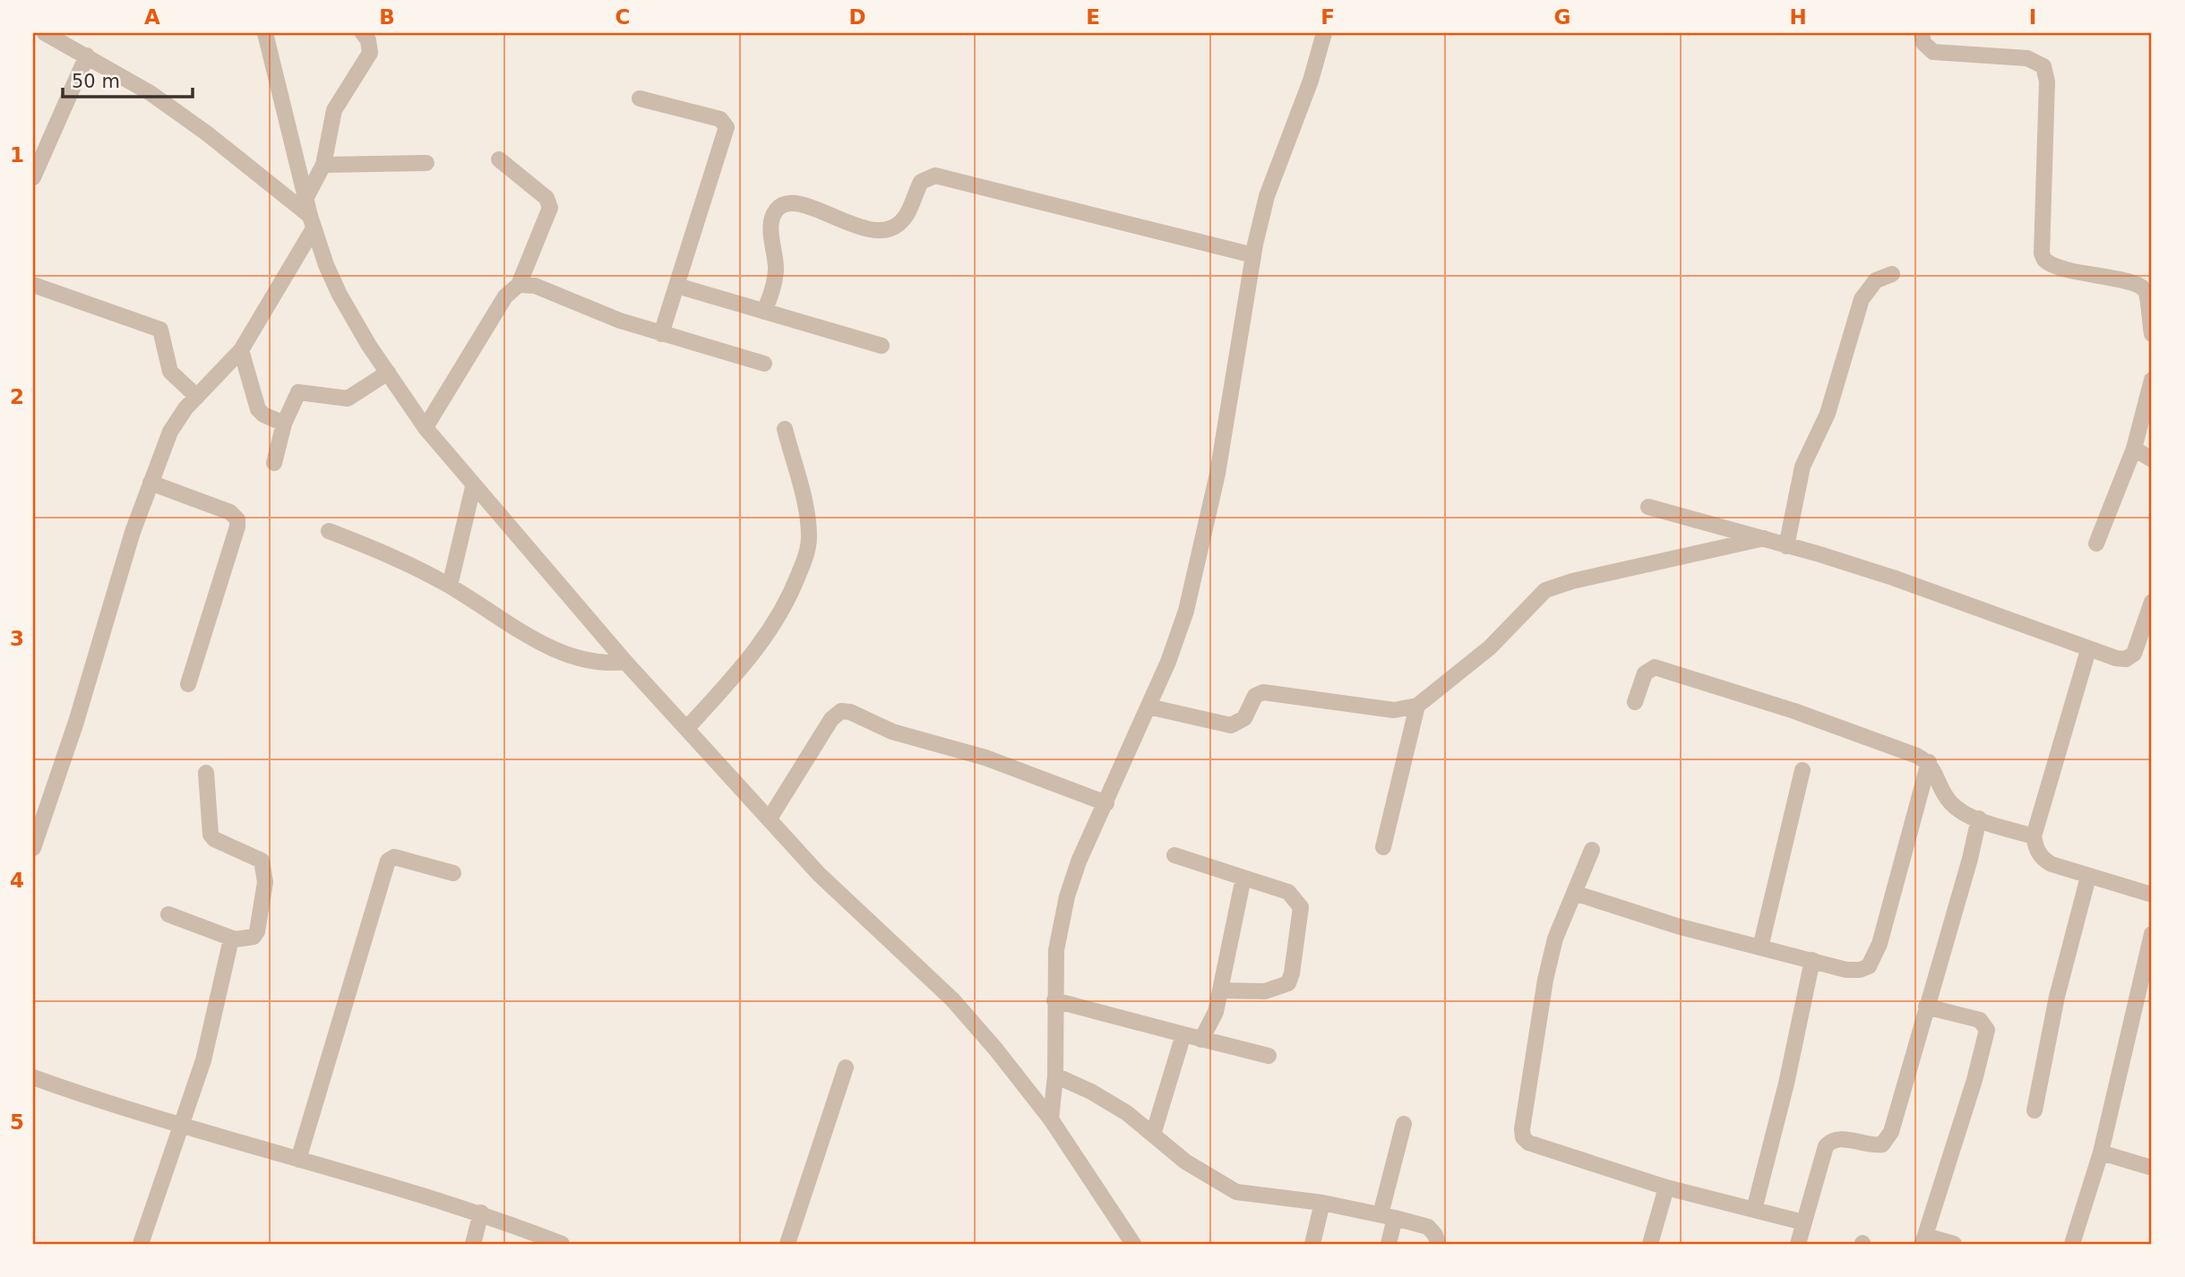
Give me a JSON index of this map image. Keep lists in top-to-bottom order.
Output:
{
  "scale_bar": "50 m",
  "grid": {
    "columns": [
      "A",
      "B",
      "C",
      "D",
      "E",
      "F",
      "G",
      "H",
      "I"
    ],
    "rows": [
      "1",
      "2",
      "3",
      "4",
      "5"
    ]
  }
}
